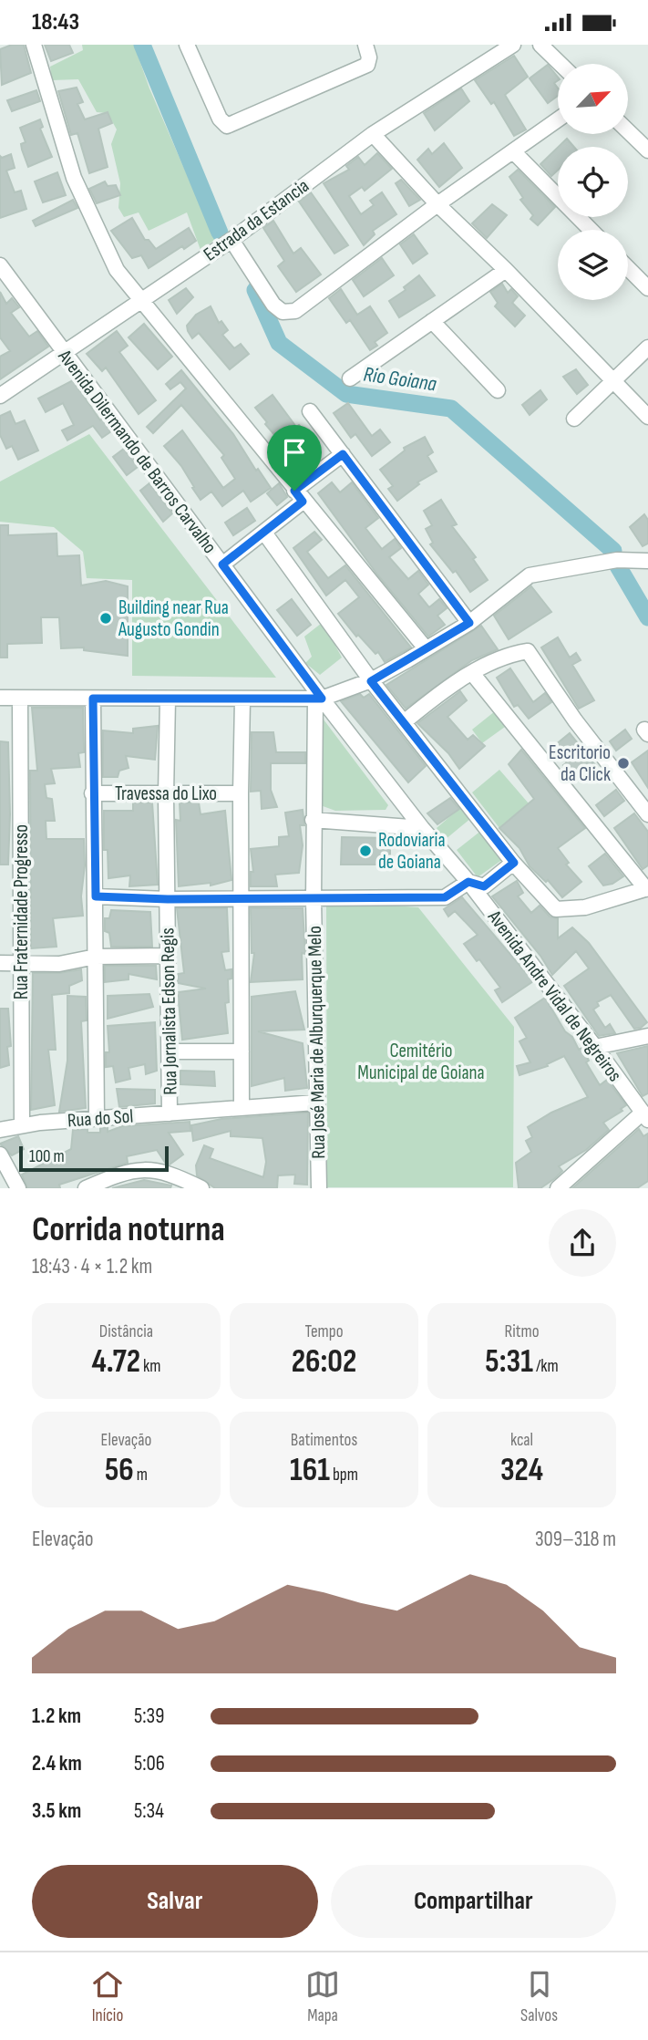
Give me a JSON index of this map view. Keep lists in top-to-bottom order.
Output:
{
  "streets": {
    "street": [
      "Estrada da Estancia",
      "Avenida Dilermando de Barros Carvalho",
      "Travessa do Lixo",
      "Rua Fraternidade Progresso",
      "Avenida Andre Vidal de Negreiros",
      "Rua Jornalista Edson Regis",
      "Rua José Maria de Alburquerque Melo",
      "Rua do Sol"
    ]
  },
  "crossings": [
    ["Estrada da Estancia", "Avenida Dilermando de Barros Carvalho"],
    ["Avenida Dilermando de Barros Carvalho", "Avenida Andre Vidal de Negreiros"],
    ["Avenida Dilermando de Barros Carvalho", "Rua José Maria de Alburquerque Melo"],
    ["Travessa do Lixo", "Rua Jornalista Edson Regis"],
    ["Rua Fraternidade Progresso", "Rua do Sol"],
    ["Avenida Andre Vidal de Negreiros", "Rua José Maria de Alburquerque Melo"],
    ["Rua Jornalista Edson Regis", "Rua do Sol"],
    ["Rua José Maria de Alburquerque Melo", "Rua do Sol"]
  ],
  "water": ["Rio Goiana"],
  "parks": ["Cemitério Municipal de Goiana"],
  "places": ["Building near Rua Augusto Gondin", "Escritorio da Click", "Rodoviaria de Goiana"],
  "scale_bar": "100 m",
  "north": "top right",
  "page": {
    "status": "18:43",
    "scale": "100 m",
    "heading": ["Corrida noturna", "18:43 · 4 × 1.2 km"],
    "stats": [
      ["Distância", "4.72 km"],
      ["Tempo", "26:02"],
      ["Ritmo", "5:31 /km"],
      ["Elevação", "56 m"],
      ["Batimentos", "161 bpm"],
      ["kcal", "324"]
    ],
    "chart": ["Elevação", "309–318 m"],
    "list": [
      {
        "name": "1.2 km",
        "note": "5:39"
      },
      {
        "name": "2.4 km",
        "note": "5:06"
      },
      {
        "name": "3.5 km",
        "note": "5:34"
      }
    ],
    "buttons": ["Salvar", "Compartilhar"],
    "tabs": ["Início", "Mapa", "Salvos"]
  }
}
